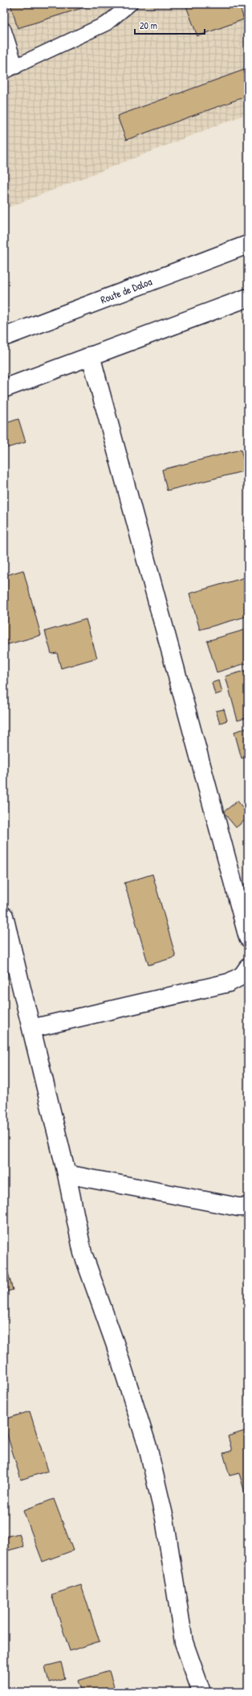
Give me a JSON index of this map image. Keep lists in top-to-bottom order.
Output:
{
  "streets": {
    "main road": ["Route de Daloa"]
  },
  "scale_bar": "20 m"
}
